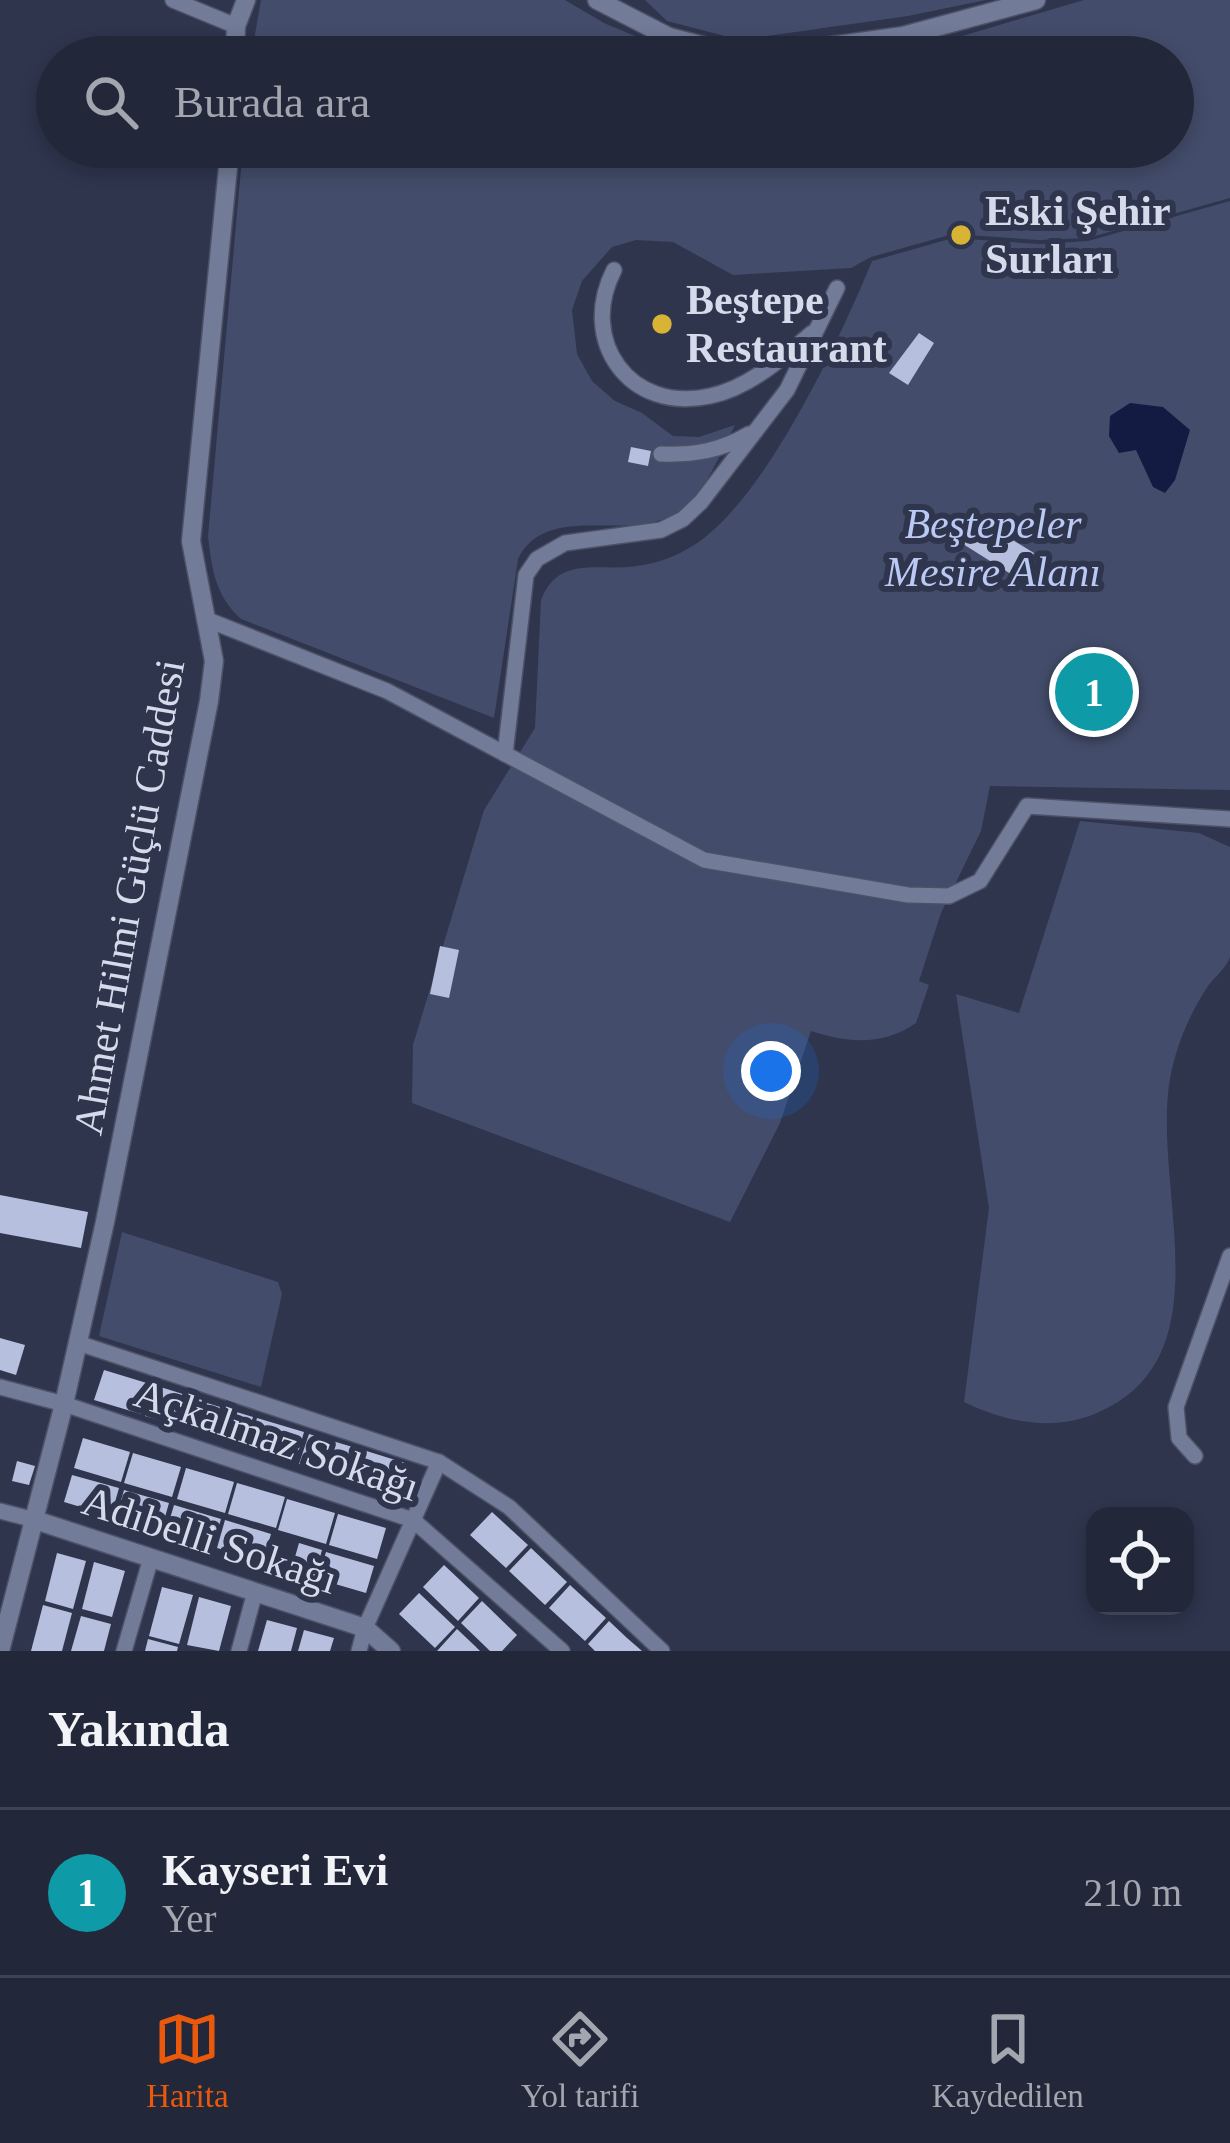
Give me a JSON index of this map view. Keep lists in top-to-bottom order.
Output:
{
  "streets": {
    "street": ["Ahmet Hilmi Güçlü Caddesi", "Açkalmaz Sokağı", "Adıbelli Sokağı"]
  },
  "crossings": [
    ["Ahmet Hilmi Güçlü Caddesi", "Açkalmaz Sokağı"],
    ["Ahmet Hilmi Güçlü Caddesi", "Adıbelli Sokağı"]
  ],
  "parks": ["Beştepeler Mesire Alanı"],
  "places": ["Eski Şehir Surları", "Beştepe Restaurant"],
  "page": {
    "search": "Burada ara",
    "pins": "1",
    "heading": "Yakında",
    "list": [
      {
        "mark": "1",
        "name": "Kayseri Evi",
        "note": "Yer",
        "value": "210 m"
      }
    ],
    "nav": ["Harita", "Yol tarifi", "Kaydedilen"]
  }
}
